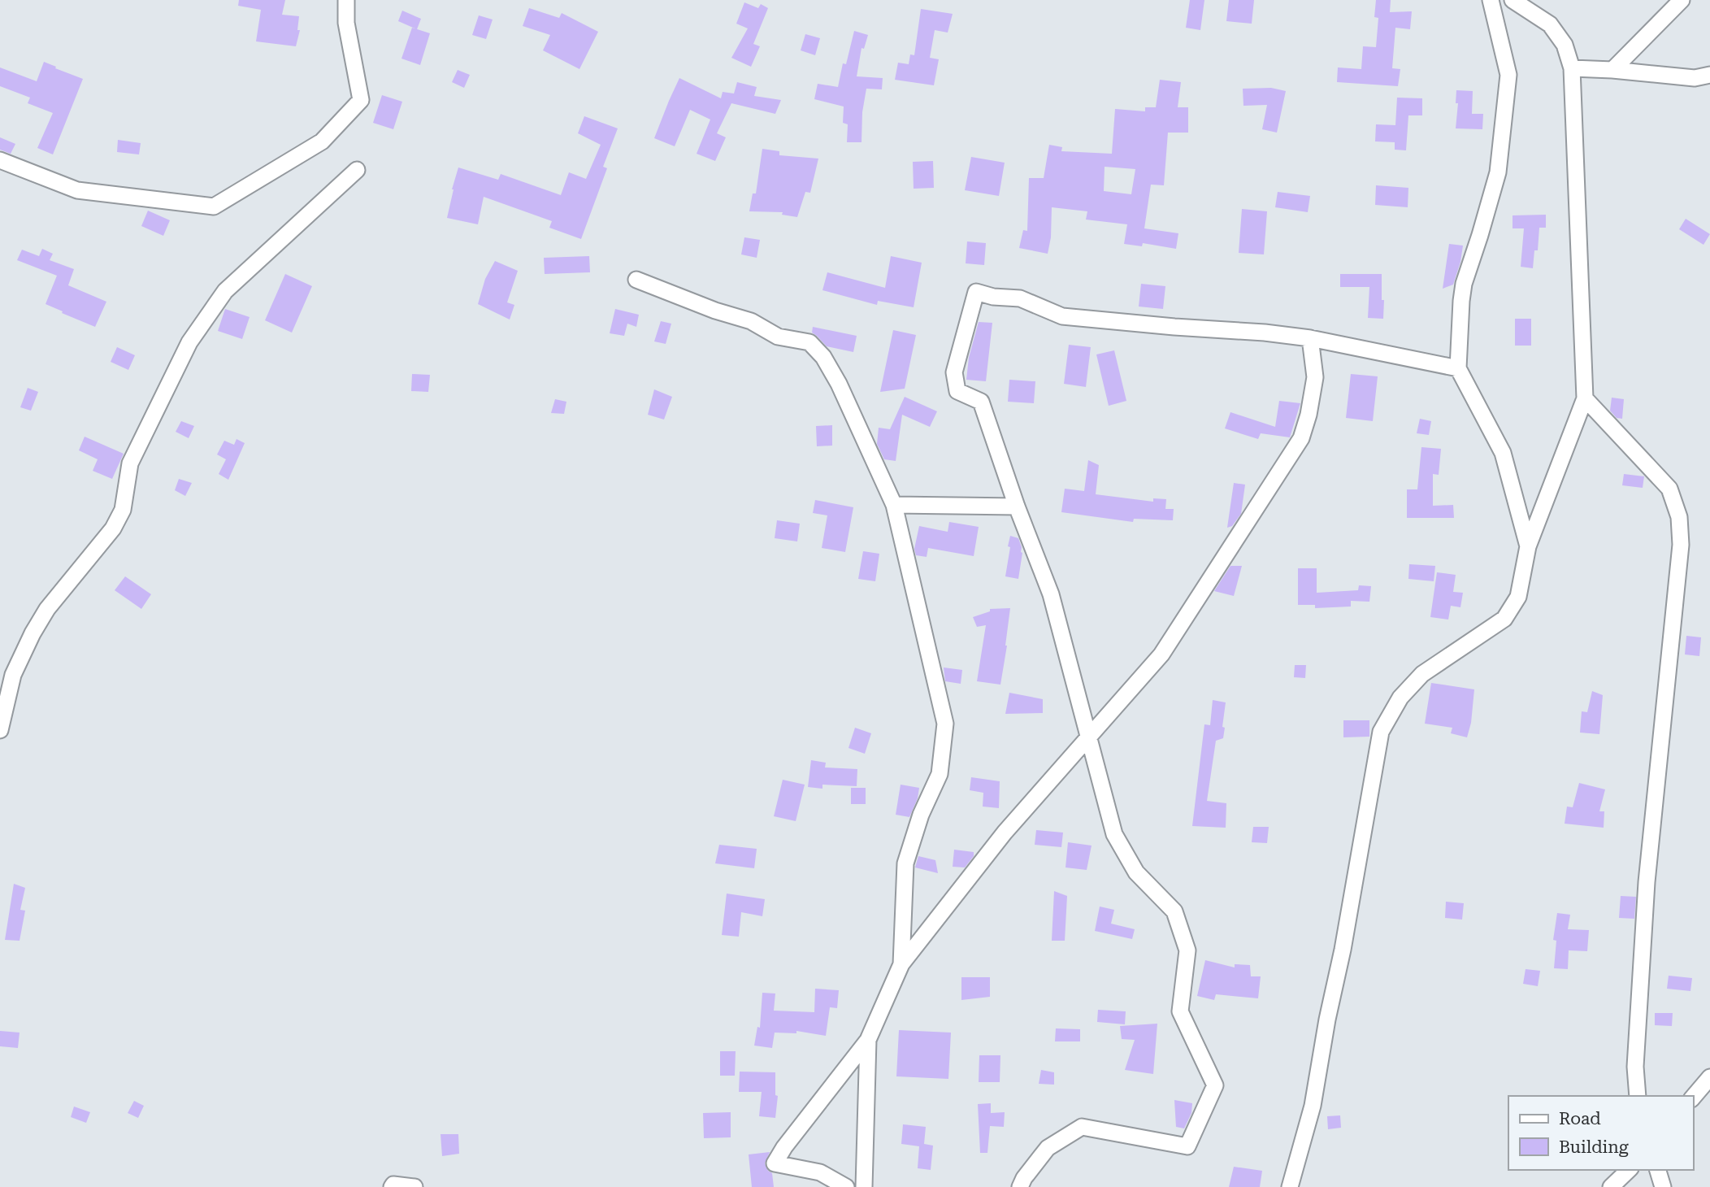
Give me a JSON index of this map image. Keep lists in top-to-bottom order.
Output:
{
  "legend": ["Road", "Building"]
}
